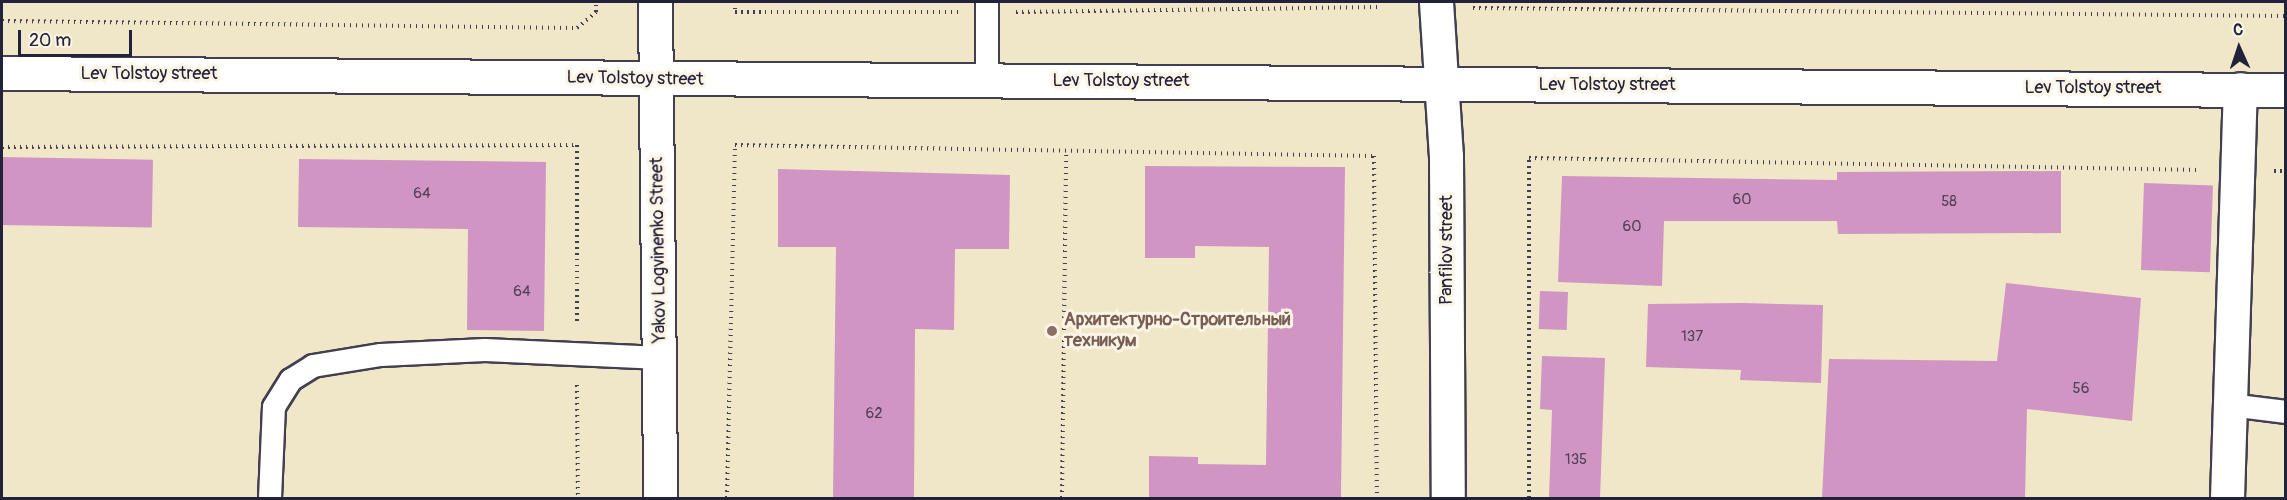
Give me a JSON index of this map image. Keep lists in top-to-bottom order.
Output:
{
  "streets": {
    "main road": ["Lev Tolstoy street", "Yakov Logvinenko Street", "Panfilov street"]
  },
  "crossings": [
    ["Lev Tolstoy street", "Yakov Logvinenko Street"],
    ["Lev Tolstoy street", "Panfilov street"]
  ],
  "places": ["Архитектурно-Строительный техникум"],
  "house_numbers": [
    "64",
    "60",
    "58",
    "60",
    "64",
    "137",
    "56",
    "62",
    "135"
  ],
  "scale_bar": "20 m",
  "north": "top"
}
